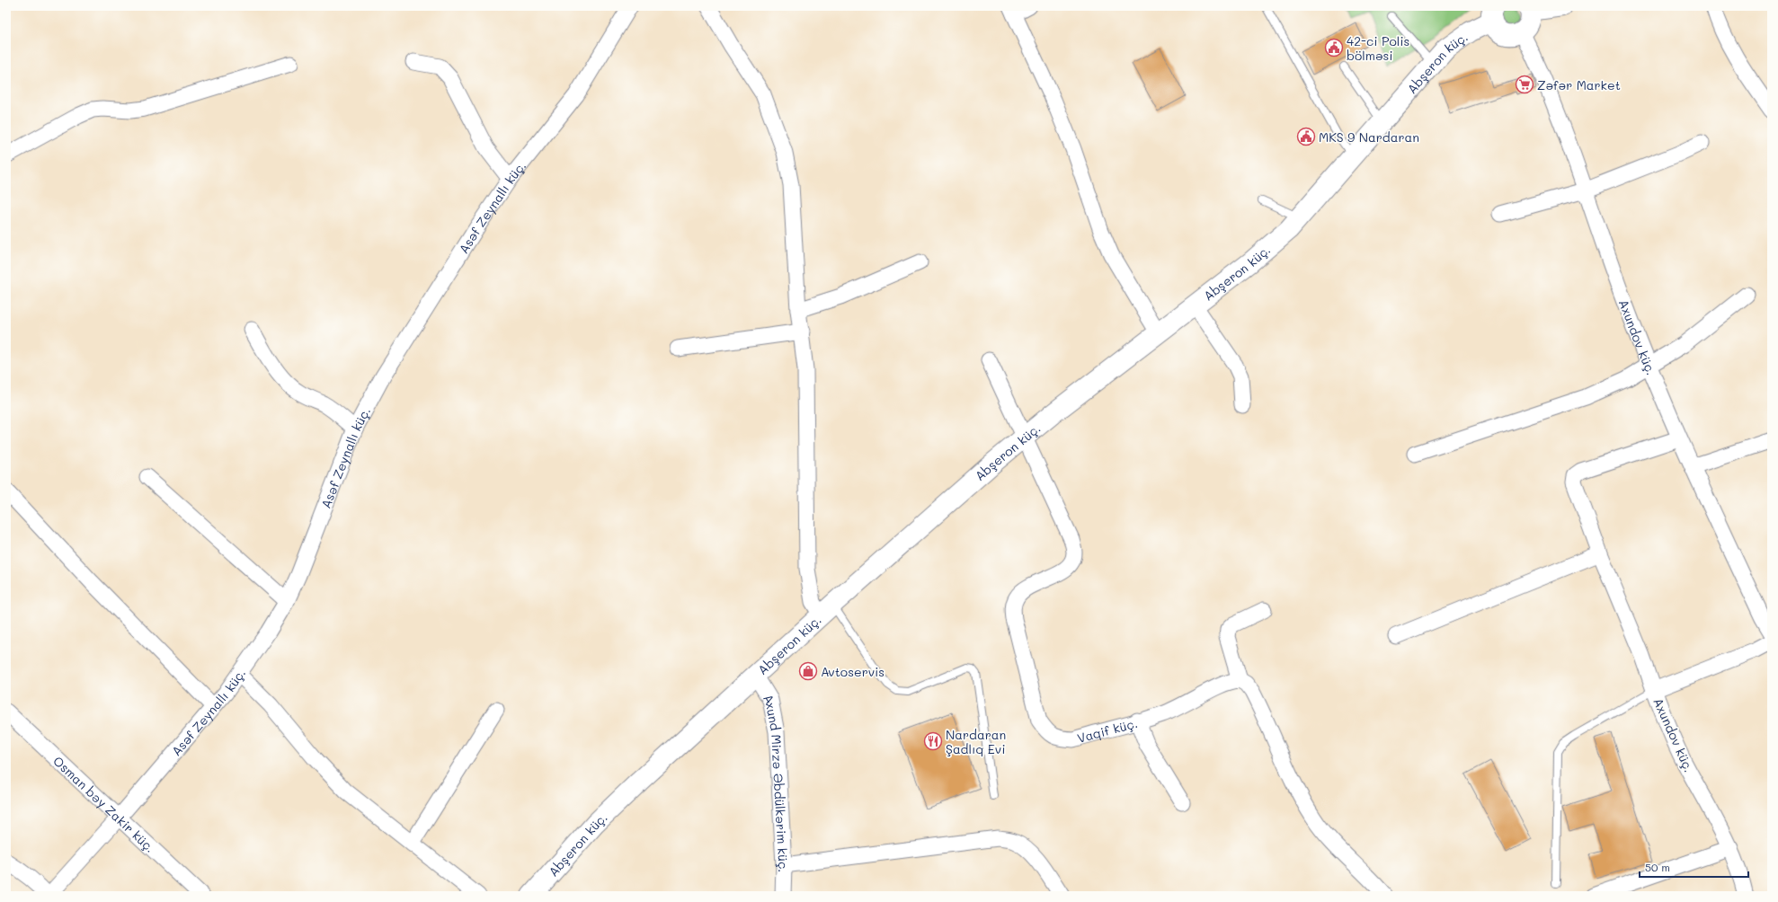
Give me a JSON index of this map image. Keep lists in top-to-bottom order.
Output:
{
  "streets": {
    "main road": ["Abşeron küç."],
    "street": [
      "Asəf Zeynallı küç.",
      "Axundov küç.",
      "Vaqif küç.",
      "Axund Mirzə Əbdülkərim küç.",
      "Osman bəy Zakir küç."
    ]
  },
  "crossings": [
    ["Abşeron küç.", "Vaqif küç."],
    ["Abşeron küç.", "Axund Mirzə Əbdülkərim küç."],
    ["Asəf Zeynallı küç.", "Osman bəy Zakir küç."]
  ],
  "places": {
    "public building": ["42-ci Polis bölməsi", "MKS 9 Nardaran"],
    "supermarket": ["Zəfər Market"],
    "shop": ["Avtoservis"],
    "restaurant": ["Nardaran Şadlıq Evi"]
  },
  "scale_bar": "50 m"
}
